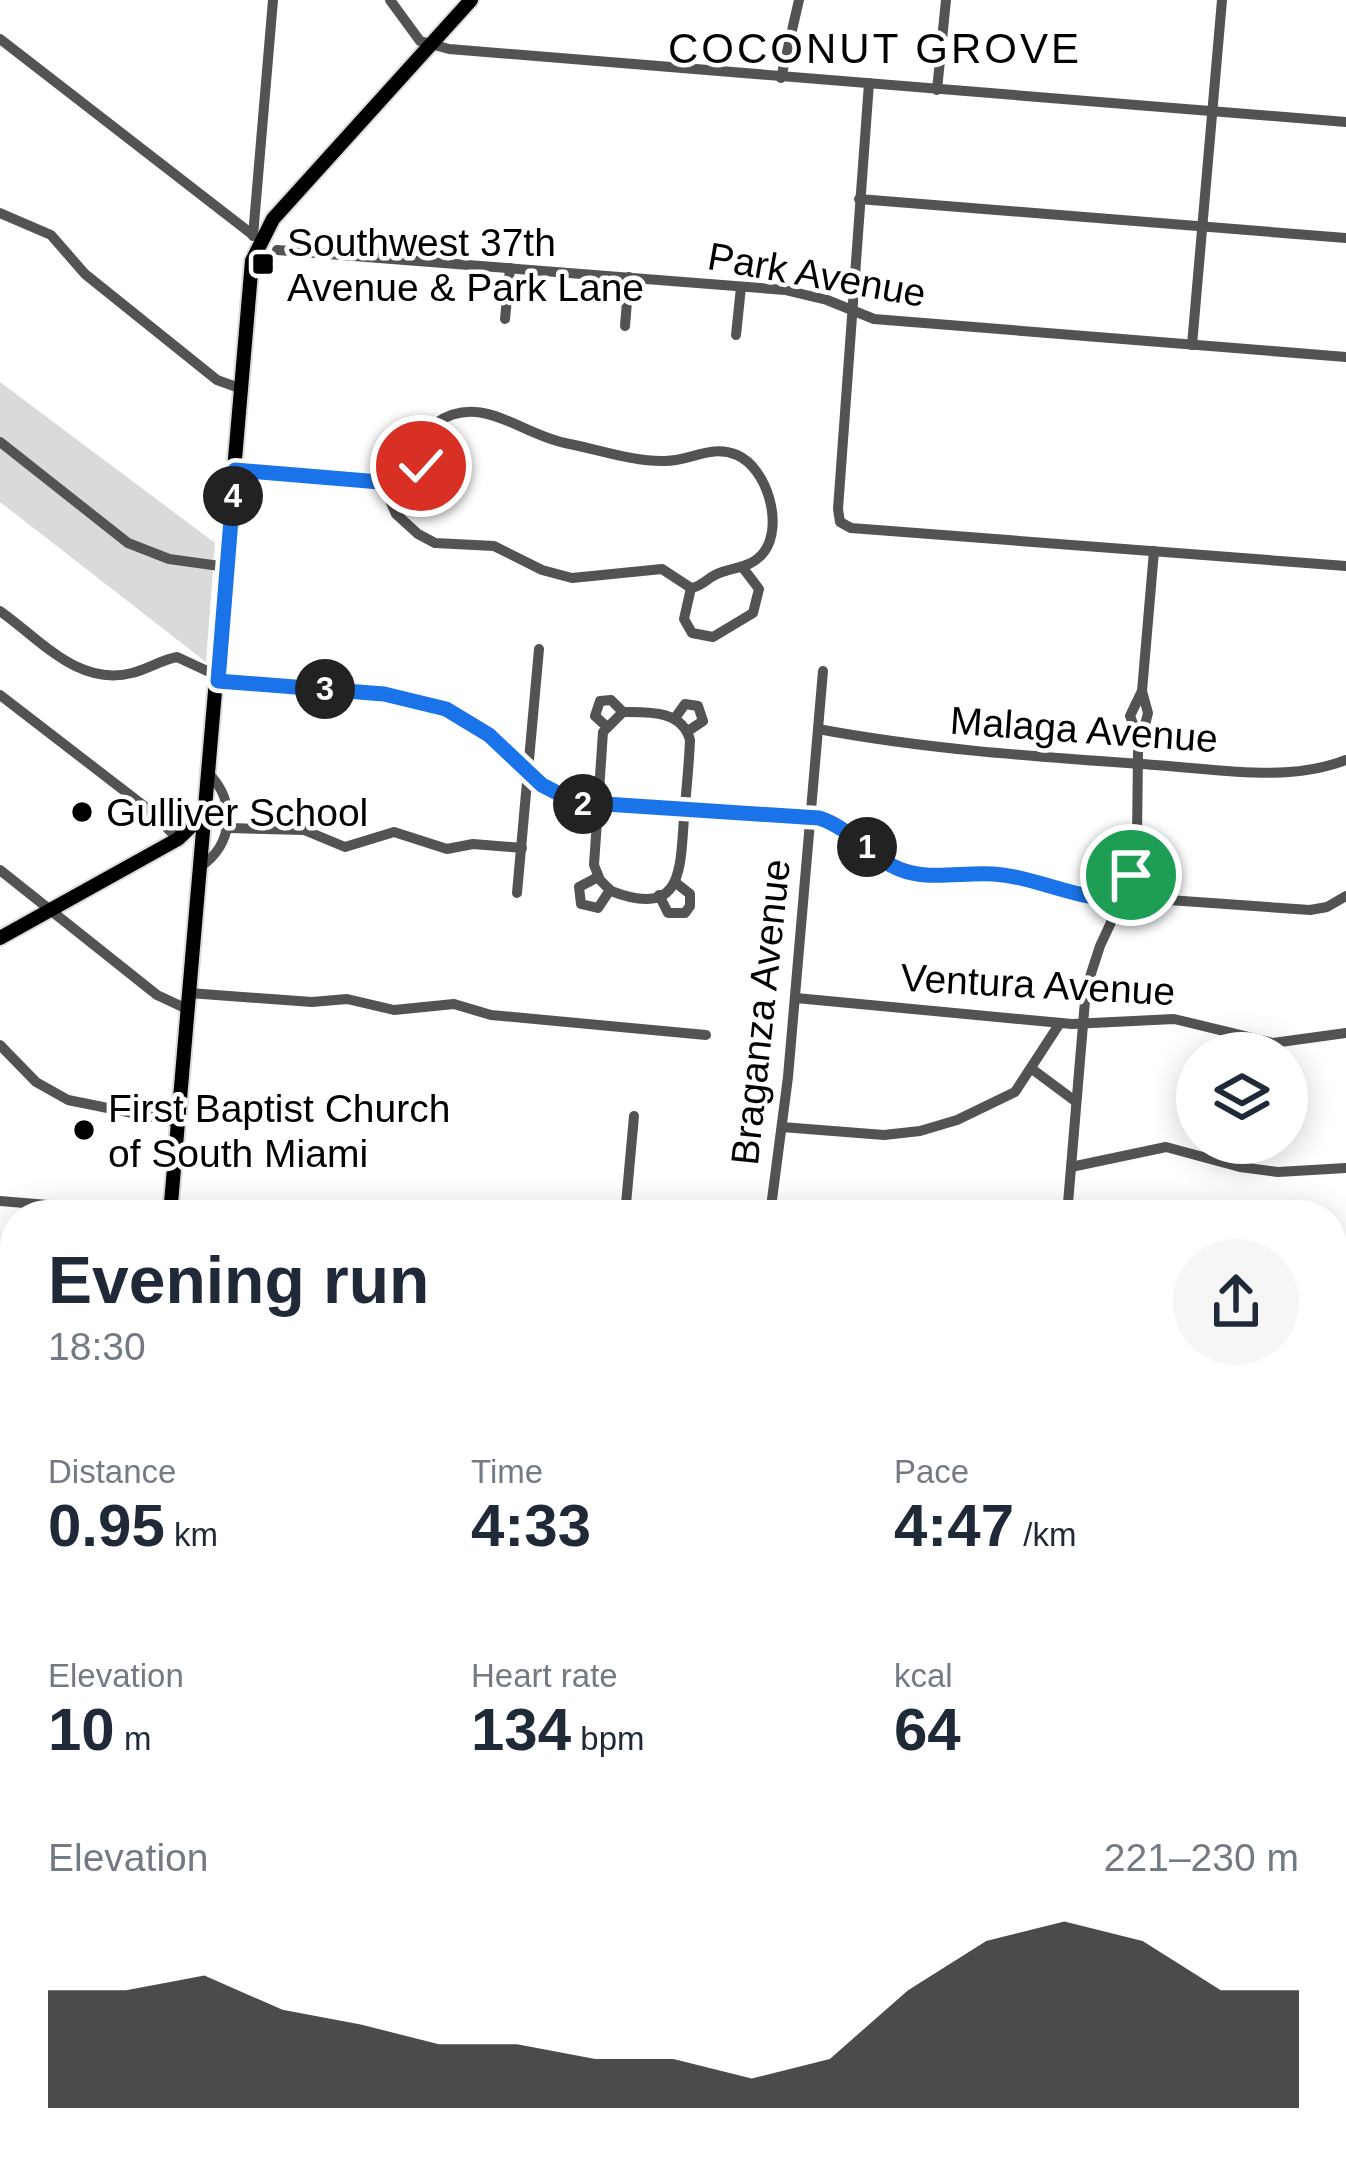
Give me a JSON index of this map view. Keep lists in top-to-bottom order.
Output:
{
  "streets": {
    "street": [
      "Park Avenue",
      "Malaga Avenue",
      "Ventura Avenue",
      "Braganza Avenue"
    ]
  },
  "crossings": [
    ["Malaga Avenue", "Braganza Avenue"],
    ["Ventura Avenue", "Braganza Avenue"]
  ],
  "districts": ["COCONUT GROVE"],
  "places": {
    "transit": ["Southwest 37th Avenue & Park Lane"],
    "other": ["Gulliver School", "First Baptist Church of South Miami"]
  },
  "page": {
    "pins": [
      "4",
      "3",
      "2",
      "1"
    ],
    "heading": ["Evening run", "18:30"],
    "stats": [
      ["Distance", "0.95 km"],
      ["Time", "4:33"],
      ["Pace", "4:47 /km"],
      ["Elevation", "10 m"],
      ["Heart rate", "134 bpm"],
      ["kcal", "64"]
    ],
    "chart": ["Elevation", "221–230 m"]
  }
}
